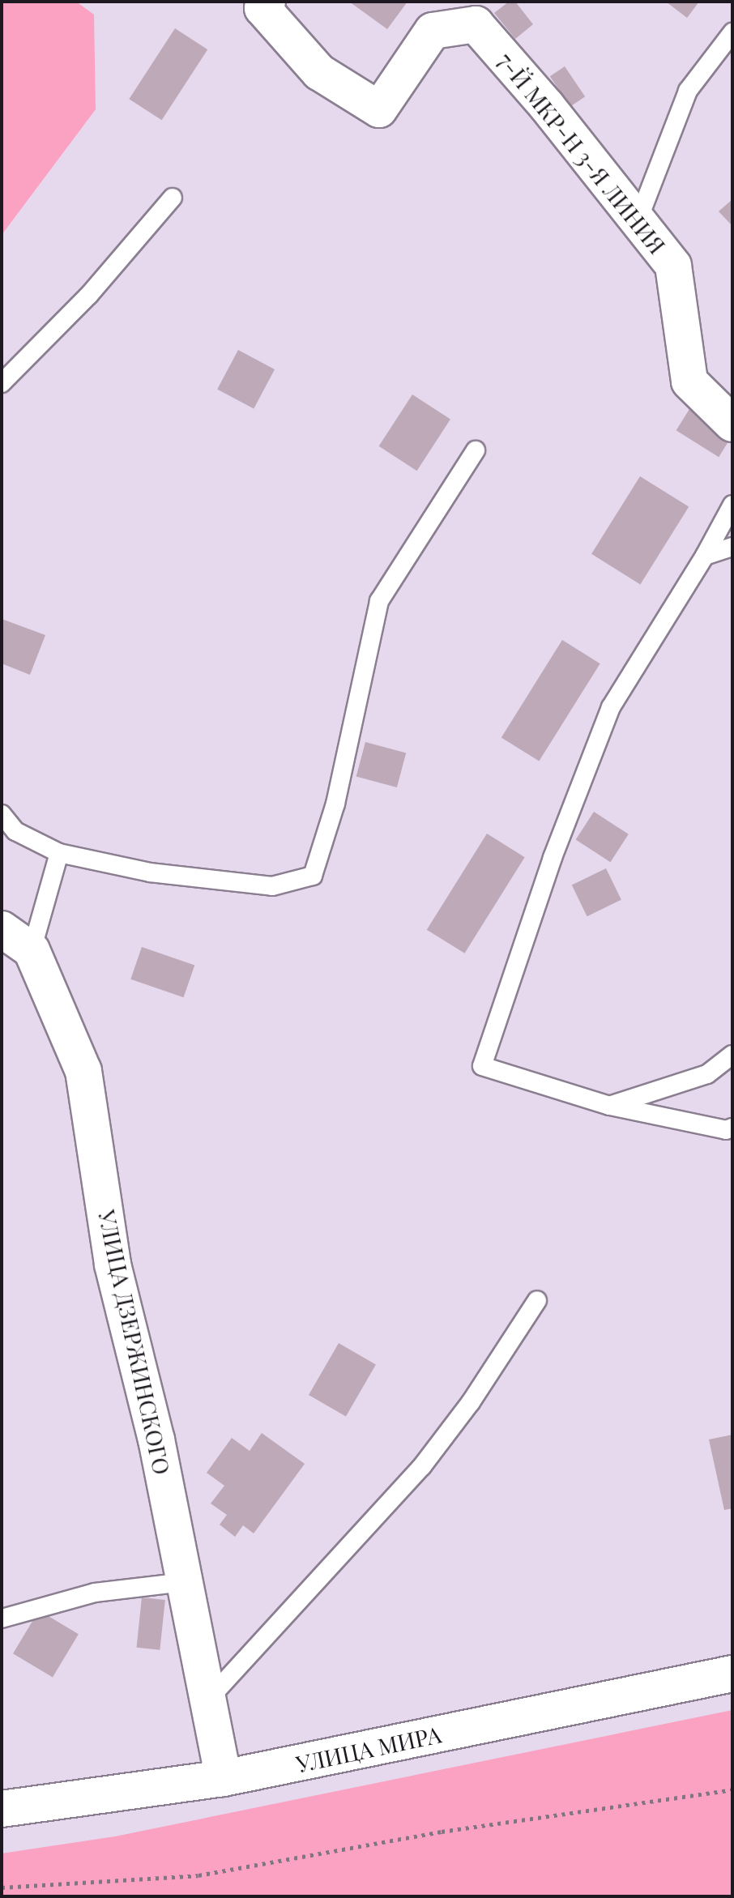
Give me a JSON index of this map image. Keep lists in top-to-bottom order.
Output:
{
  "streets": {
    "street": ["7-Й МКР-Н 3-Я ЛИНИЯ", "УЛИЦА ДЗЕРЖИНСКОГО", "УЛИЦА МИРА"]
  },
  "crossings": [
    ["УЛИЦА ДЗЕРЖИНСКОГО", "УЛИЦА МИРА"]
  ]
}
